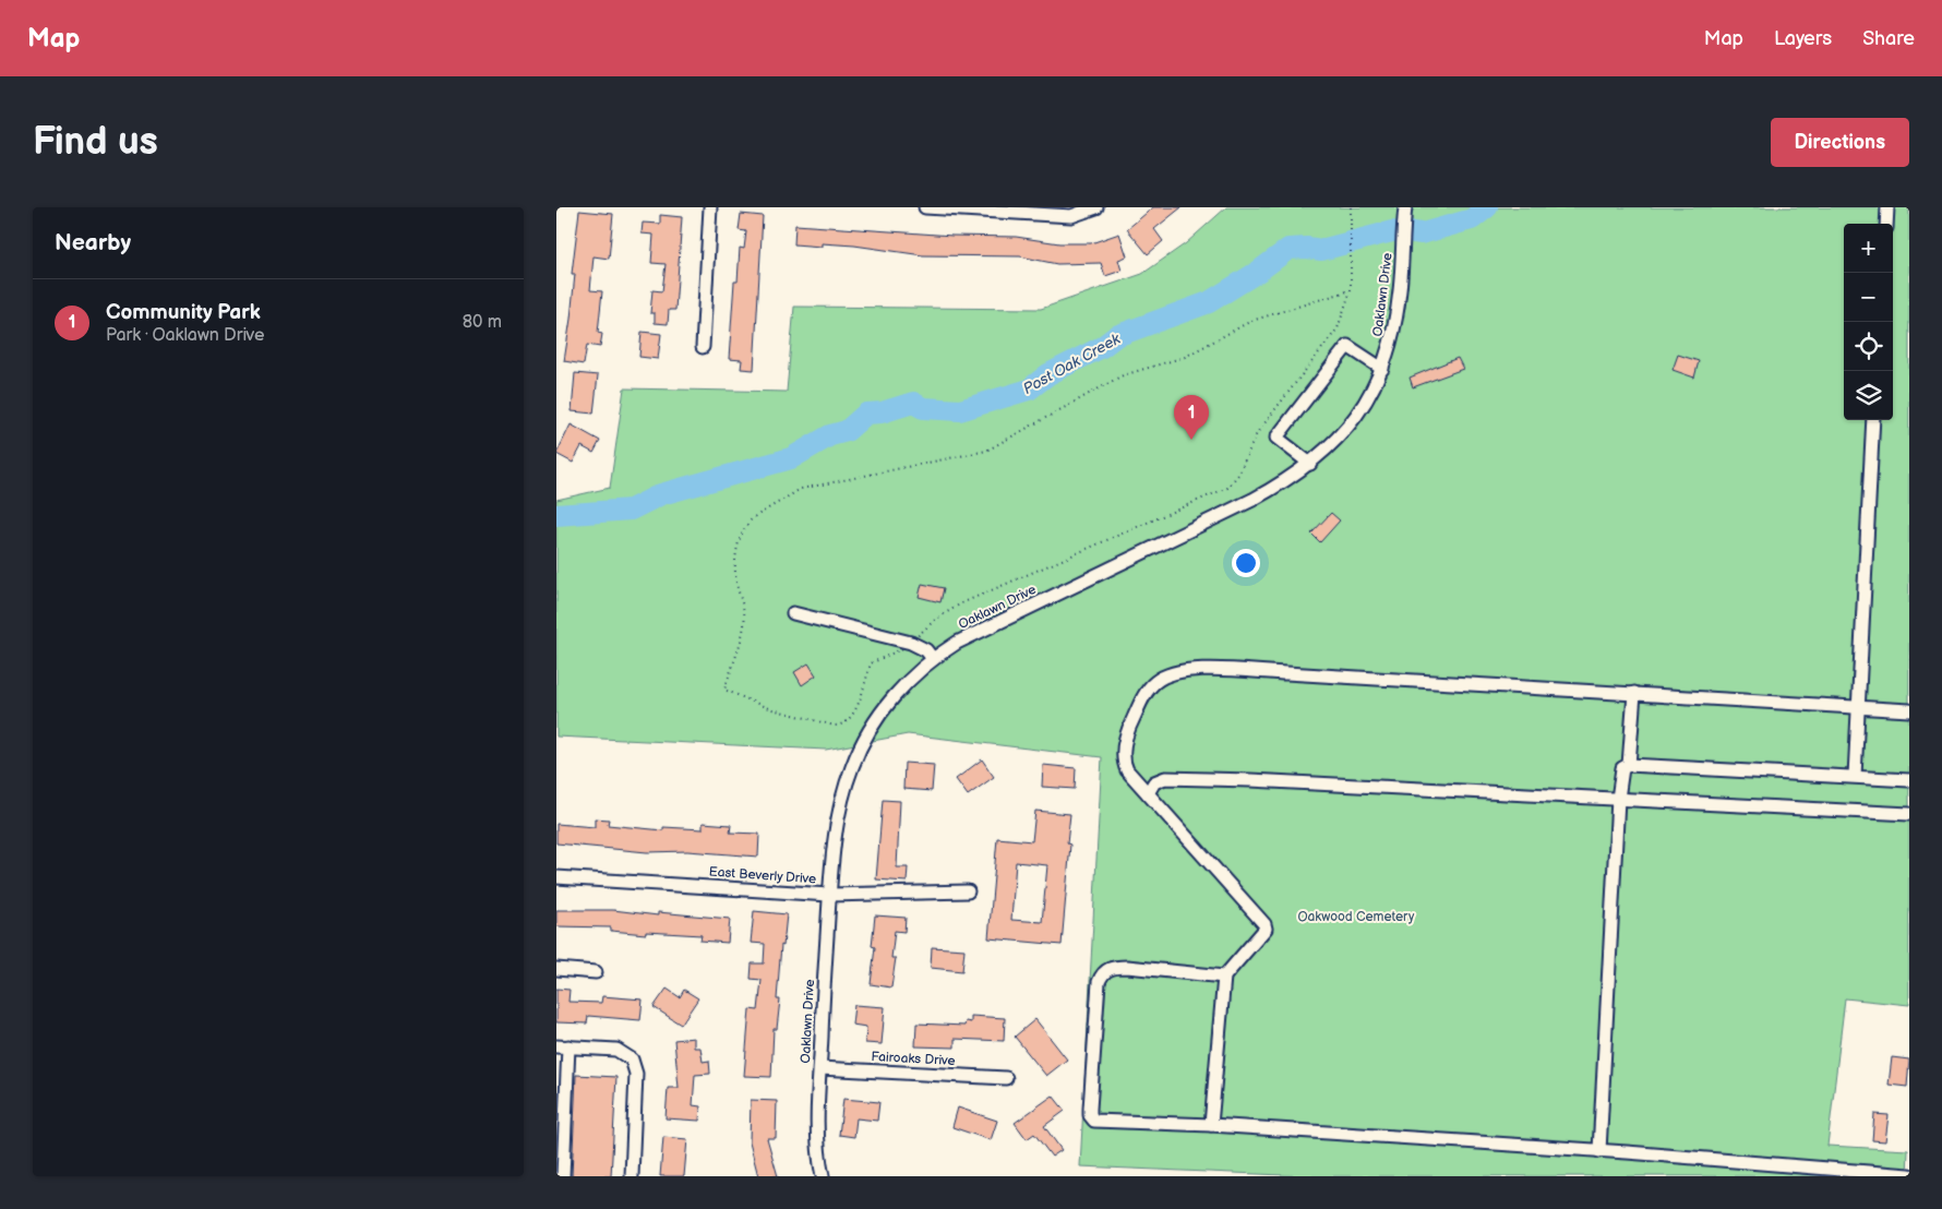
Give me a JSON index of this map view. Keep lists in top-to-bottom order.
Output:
{
  "streets": {
    "street": ["Oaklawn Drive", "East Beverly Drive", "Fairoaks Drive"]
  },
  "crossings": [
    ["Oaklawn Drive", "East Beverly Drive"],
    ["Oaklawn Drive", "Fairoaks Drive"]
  ],
  "water": ["Post Oak Creek"],
  "parks": ["Oakwood Cemetery"],
  "page": {
    "header": "Map",
    "nav": ["Map", "Layers", "Share"],
    "buttons": "Directions",
    "title": "Find us",
    "heading": "Nearby",
    "map_buttons": ["+", "−"],
    "list": [
      {
        "mark": "1",
        "name": "Community Park",
        "note": "Park · Oaklawn Drive",
        "value": "80 m"
      }
    ],
    "pins": "1"
  }
}
